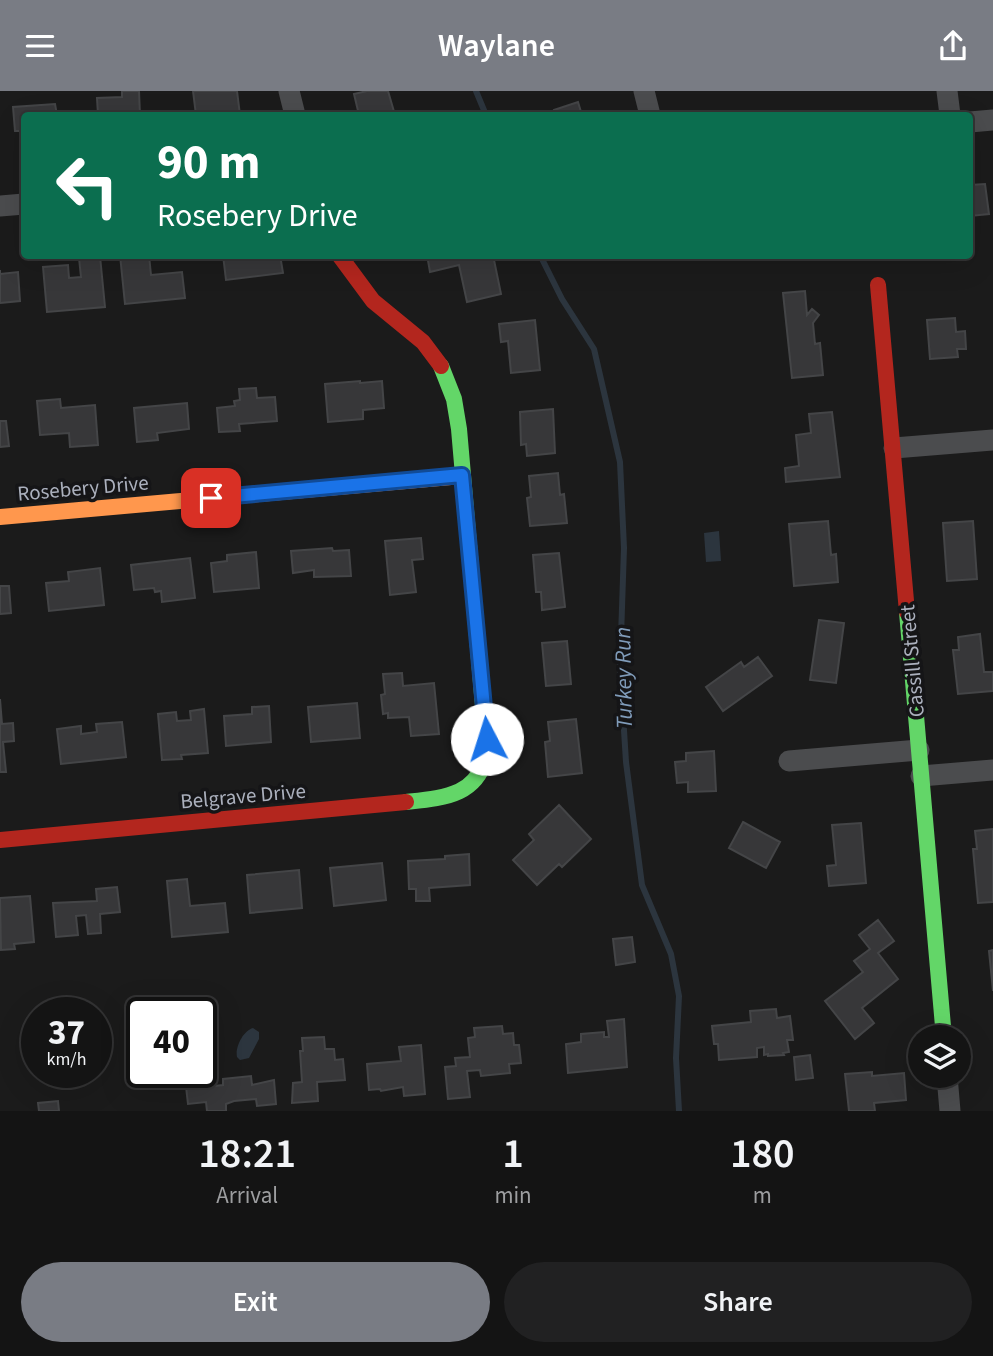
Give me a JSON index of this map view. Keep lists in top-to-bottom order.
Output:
{
  "streets": {
    "street": ["Rosebery Drive", "Cassill Street", "Belgrave Drive"]
  },
  "crossings": [
    ["Rosebery Drive", "Belgrave Drive"]
  ],
  "water": ["Turkey Run"],
  "page": {
    "header": "Waylane",
    "turn": ["90 m", "Rosebery Drive"],
    "speed": "37 km/h",
    "limit": "40",
    "eta": [
      "18:21",
      "Arrival",
      "1",
      "min",
      "180",
      "m"
    ],
    "buttons": ["Exit", "Share"]
  }
}
